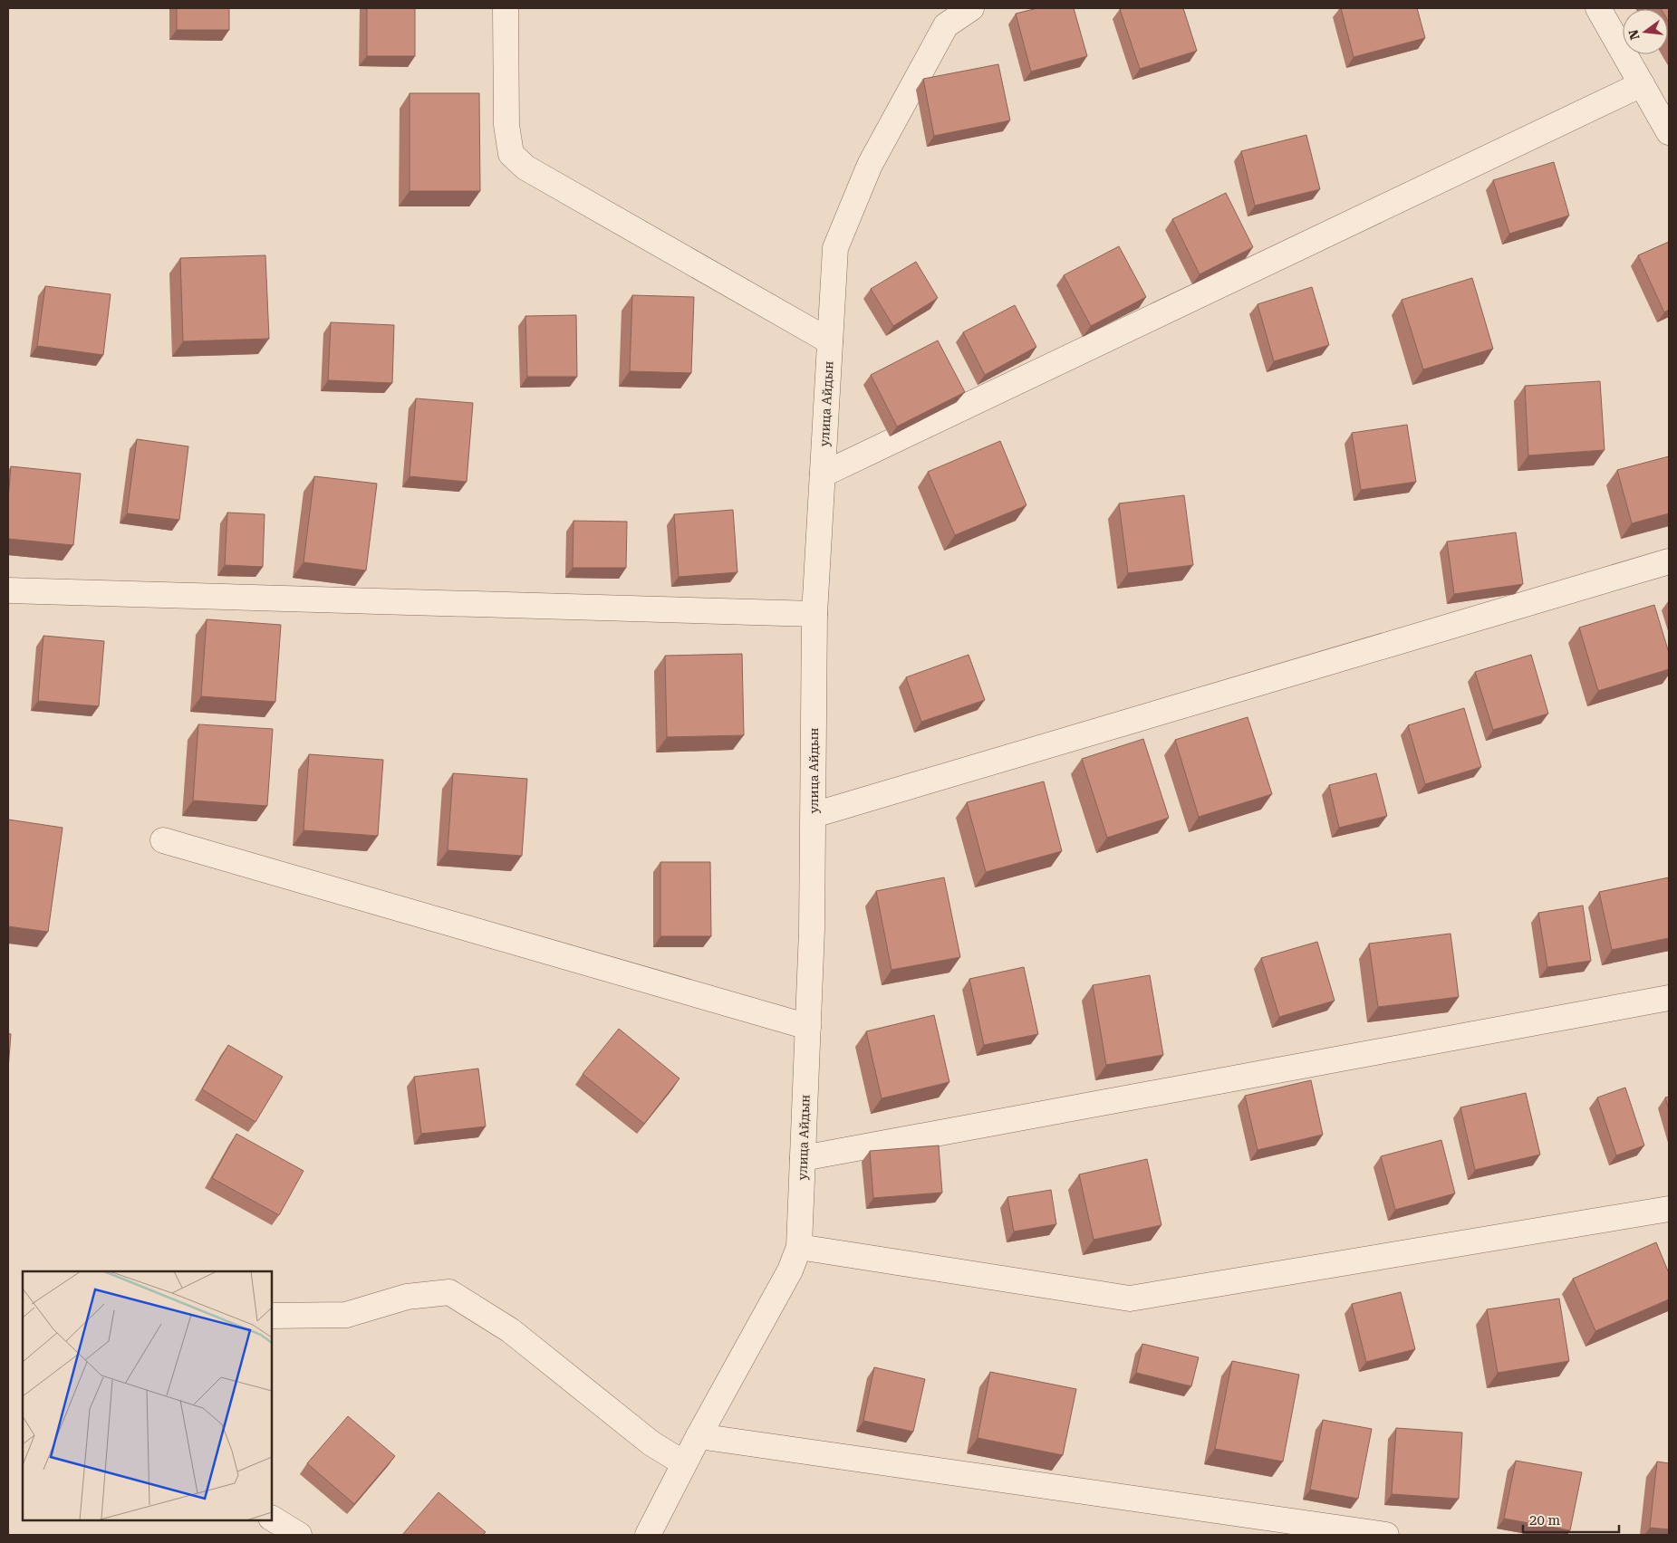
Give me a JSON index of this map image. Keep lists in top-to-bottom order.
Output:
{
  "streets": {
    "street": ["улица Айдын"]
  },
  "scale_bar": "20 m",
  "north": "left"
}
